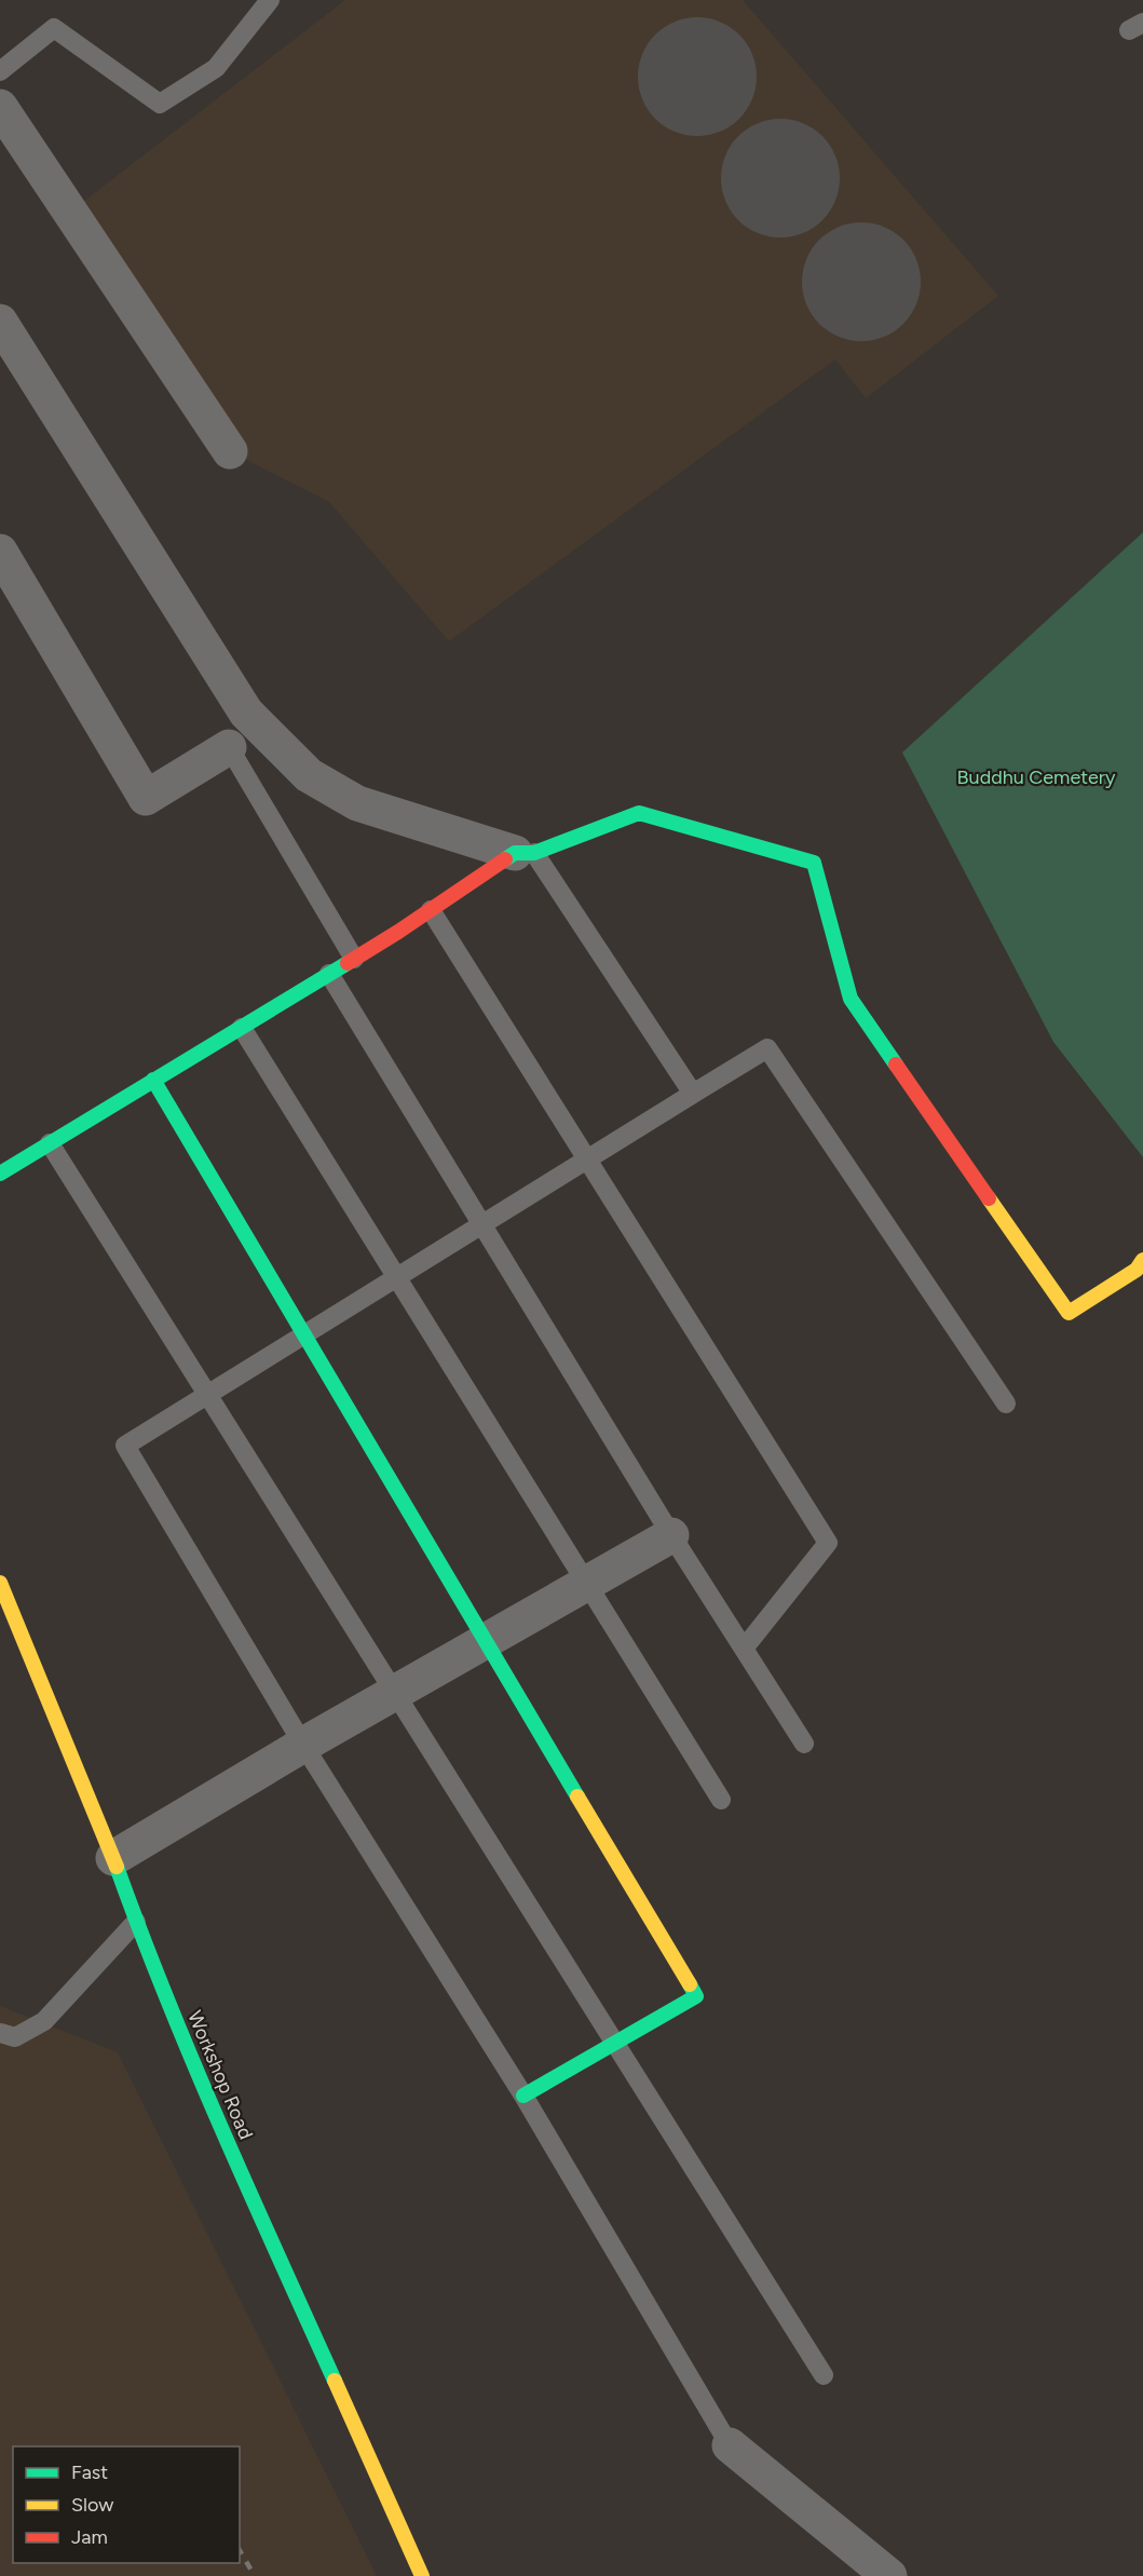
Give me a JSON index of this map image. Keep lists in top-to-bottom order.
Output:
{
  "streets": {
    "street": ["Workshop Road"]
  },
  "parks": ["Buddhu Cemetery"],
  "legend": ["Fast", "Slow", "Jam"]
}
